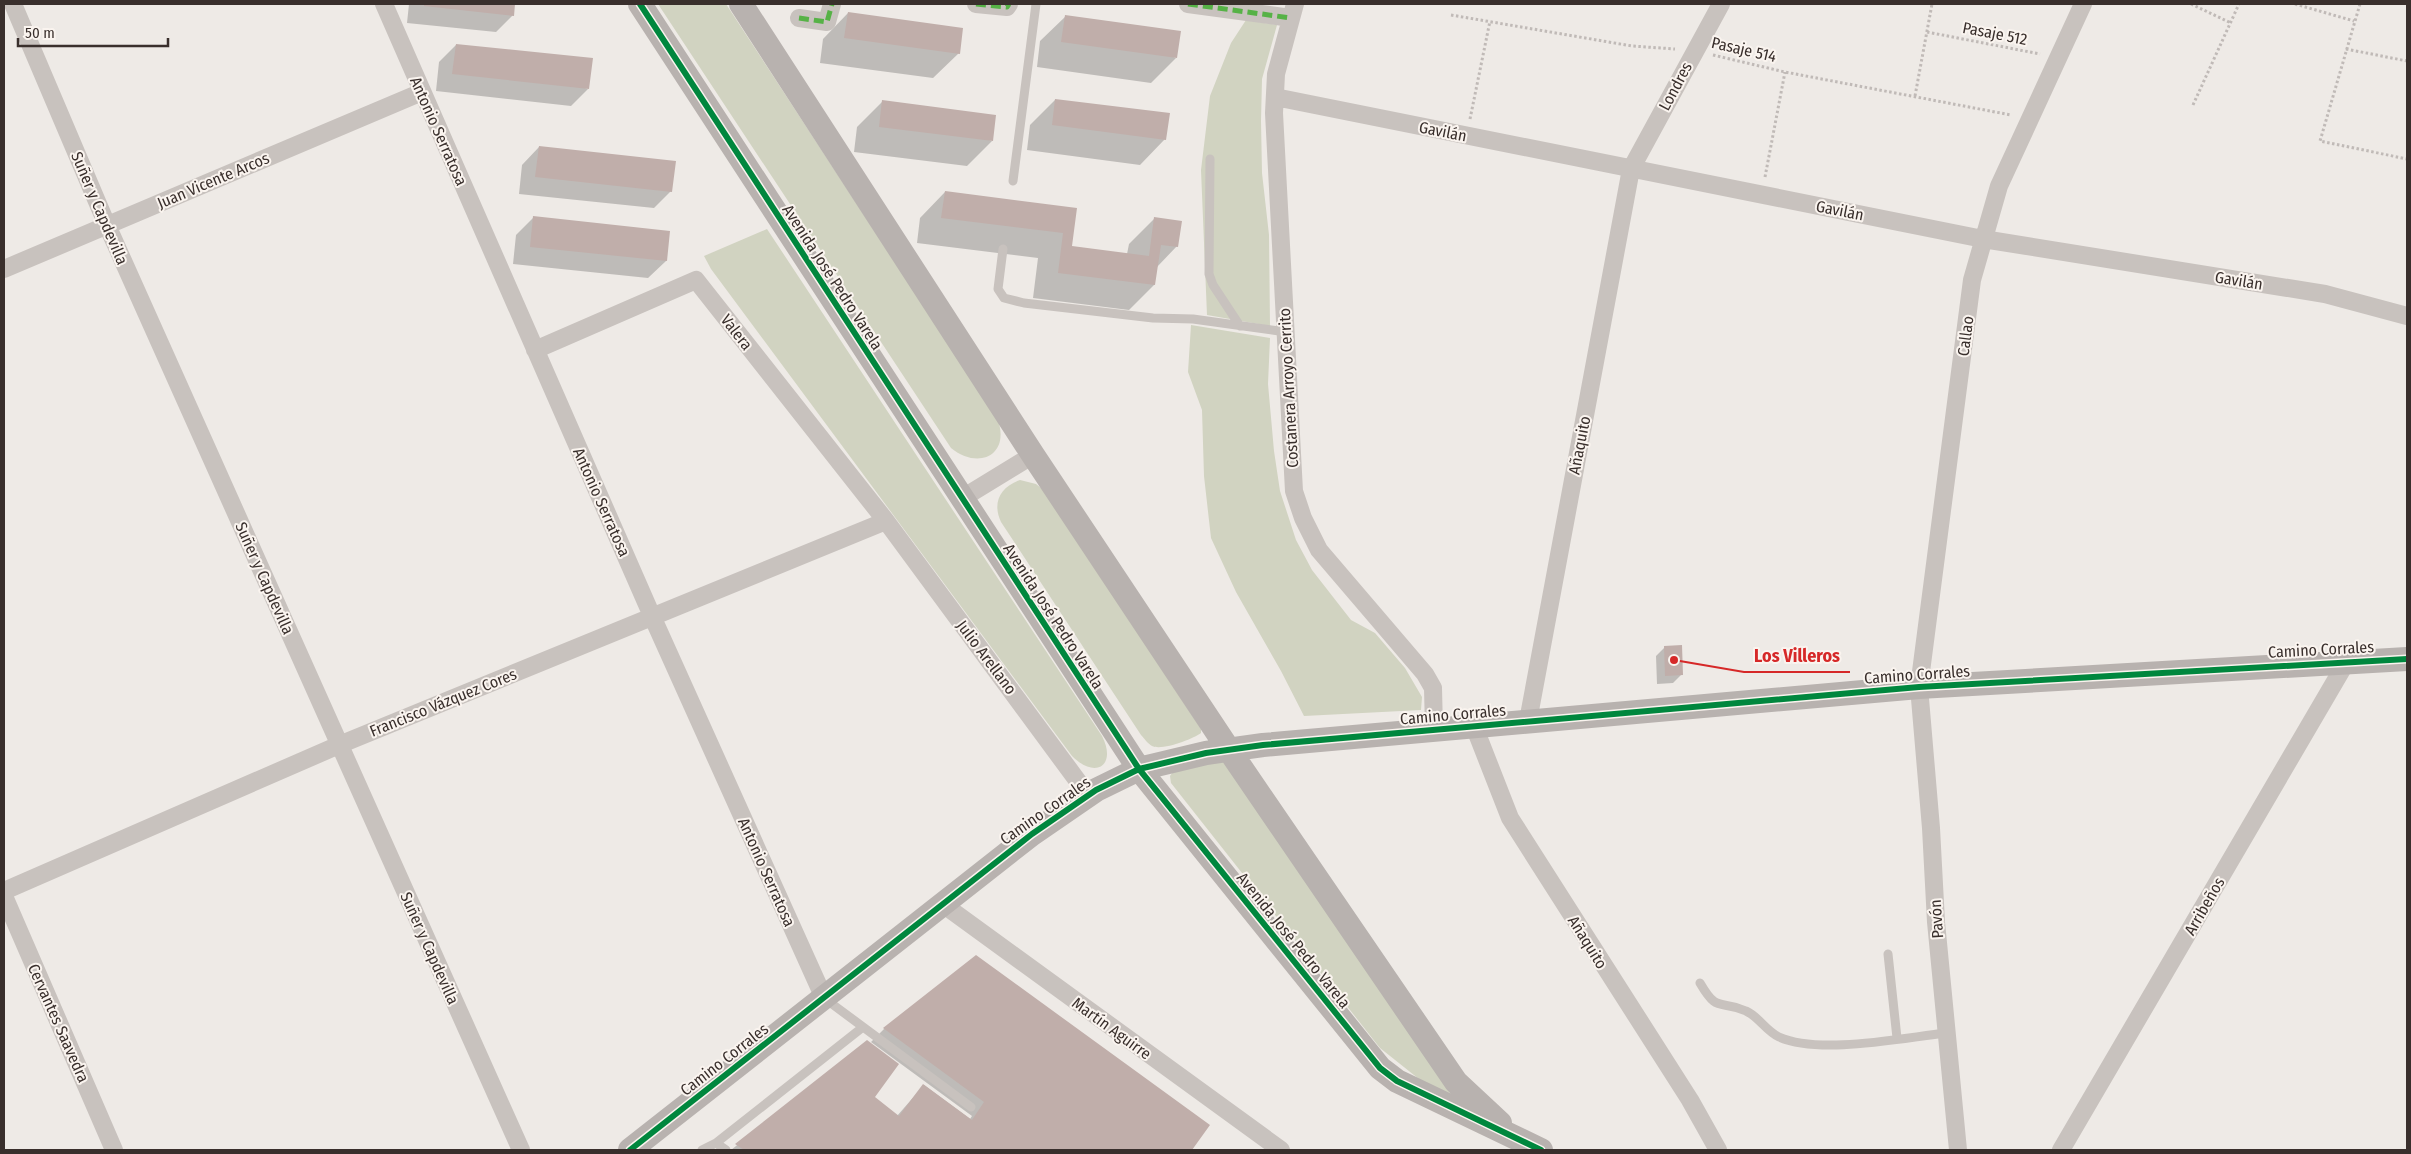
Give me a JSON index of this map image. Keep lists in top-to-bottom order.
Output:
{
  "streets": {
    "street": [
      "Londres",
      "Antonio Serratosa",
      "Gavilán",
      "Juan Vicente Arcos",
      "Suñer y Capdevilla",
      "Avenida José Pedro Varela",
      "Valera",
      "Callao",
      "Costanera Arroyo Cerrito",
      "Añaquito",
      "Camino Corrales",
      "Julio Arellano",
      "Francisco Vázquez Cores",
      "Arribeños",
      "Pavón",
      "Cervantes Saavedra",
      "Martín Aguirre"
    ],
    "path": ["Pasaje 512", "Pasaje 514"]
  },
  "crossings": [
    ["Pasaje 512", "Callao"],
    ["Pasaje 514", "Londres"],
    ["Pasaje 514", "Callao"],
    ["Londres", "Gavilán"],
    ["Londres", "Añaquito"],
    ["Antonio Serratosa", "Juan Vicente Arcos"],
    ["Antonio Serratosa", "Valera"],
    ["Antonio Serratosa", "Camino Corrales"],
    ["Antonio Serratosa", "Francisco Vázquez Cores"],
    ["Gavilán", "Callao"],
    ["Gavilán", "Costanera Arroyo Cerrito"],
    ["Gavilán", "Añaquito"],
    ["Juan Vicente Arcos", "Suñer y Capdevilla"],
    ["Suñer y Capdevilla", "Francisco Vázquez Cores"],
    ["Avenida José Pedro Varela", "Camino Corrales"],
    ["Valera", "Julio Arellano"],
    ["Valera", "Francisco Vázquez Cores"],
    ["Callao", "Camino Corrales"],
    ["Callao", "Pavón"],
    ["Costanera Arroyo Cerrito", "Camino Corrales"],
    ["Añaquito", "Camino Corrales"],
    ["Camino Corrales", "Julio Arellano"],
    ["Camino Corrales", "Arribeños"],
    ["Camino Corrales", "Pavón"],
    ["Camino Corrales", "Martín Aguirre"],
    ["Julio Arellano", "Francisco Vázquez Cores"]
  ],
  "places": ["Los Villeros"],
  "scale_bar": "50 m"
}
